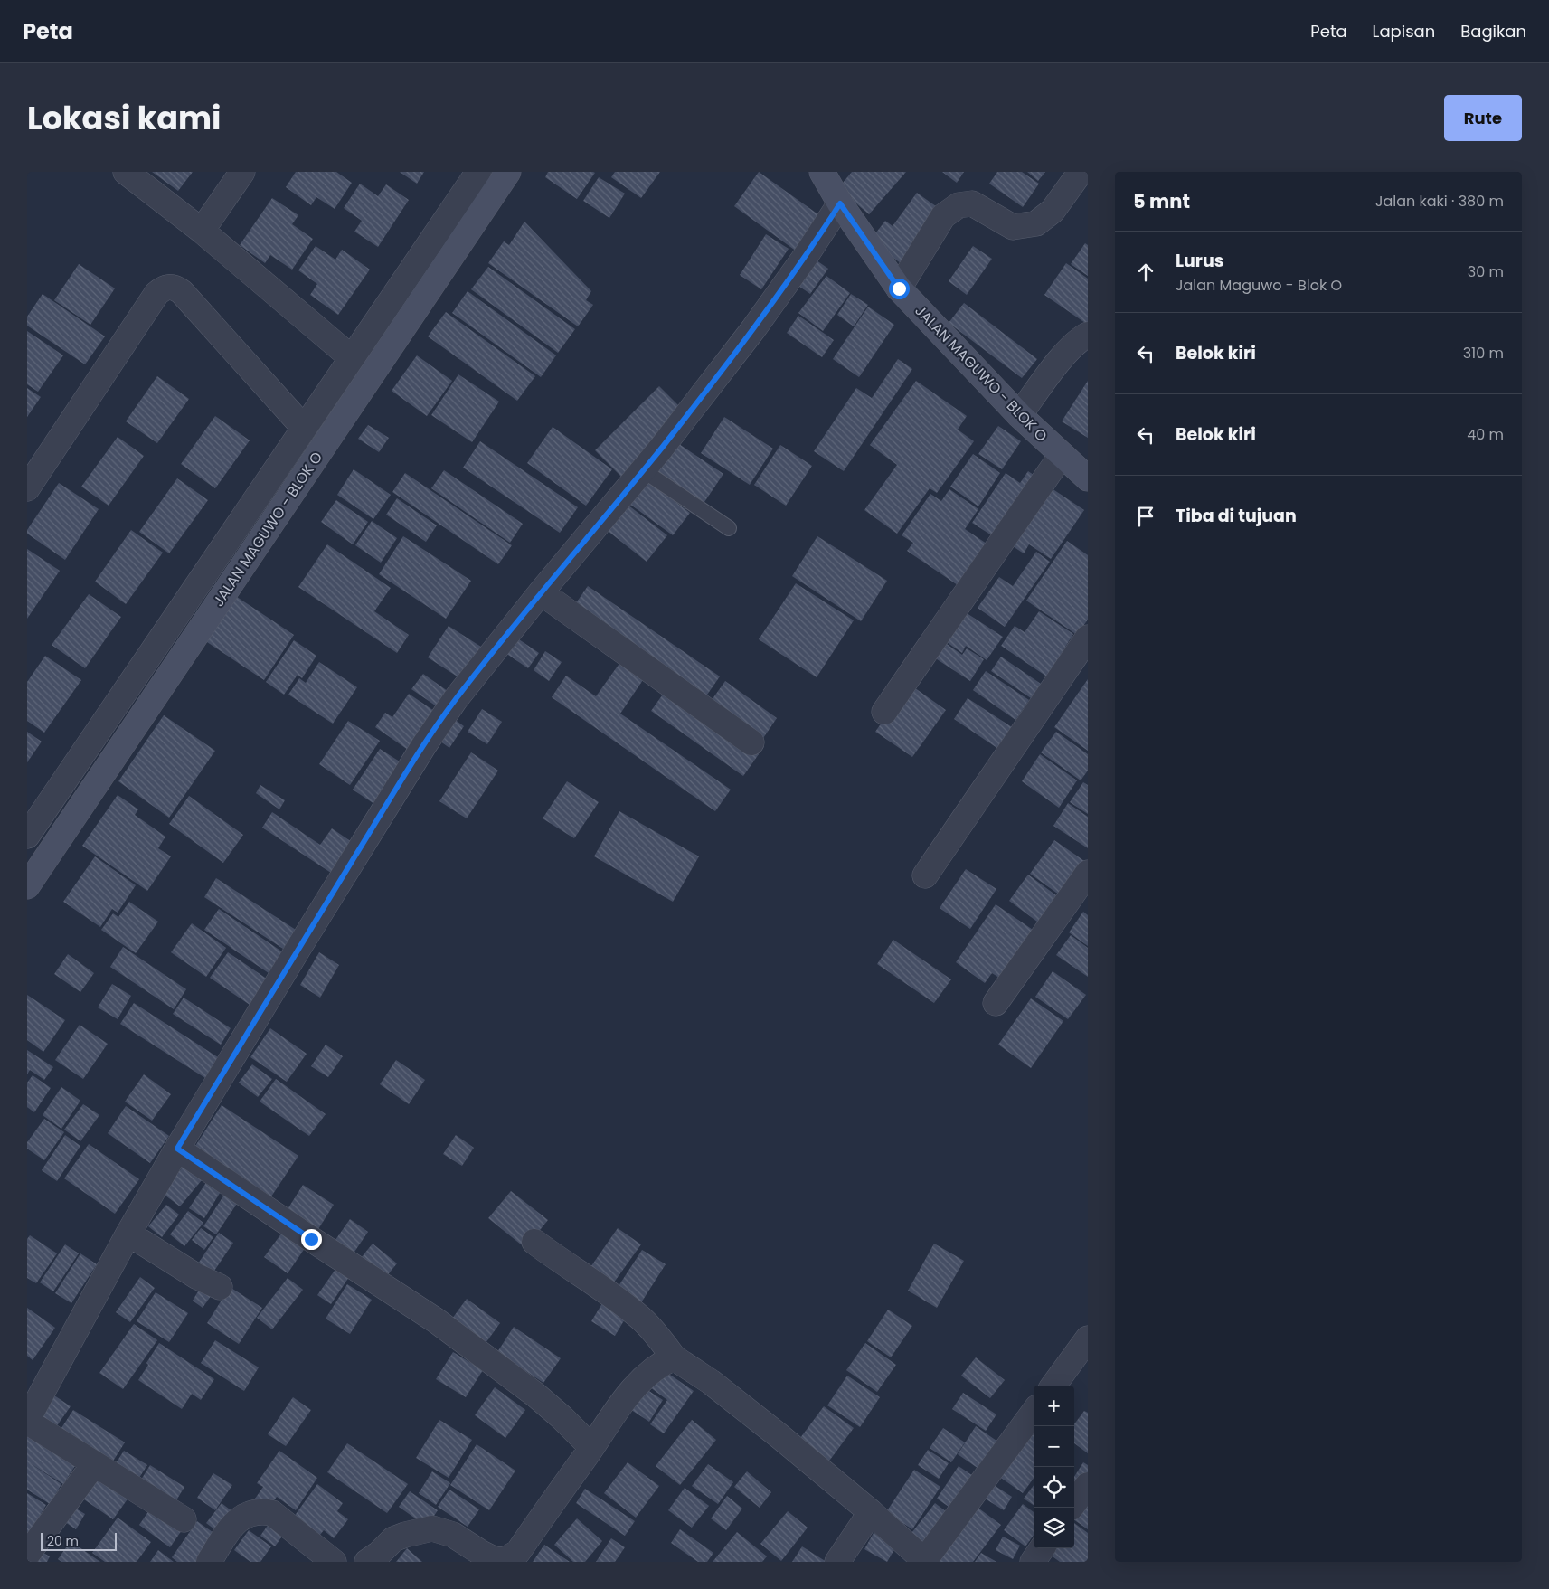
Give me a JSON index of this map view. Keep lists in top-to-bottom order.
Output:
{
  "streets": {
    "main road": ["JALAN MAGUWO - BLOK O"]
  },
  "scale_bar": "20 m",
  "page": {
    "header": "Peta",
    "nav": ["Peta", "Lapisan", "Bagikan"],
    "title": "Lokasi kami",
    "buttons": "Rute",
    "heading": ["5 mnt", "Jalan kaki · 380 m"],
    "list": [
      ["Lurus", "Jalan Maguwo - Blok O", "30 m"],
      ["Belok kiri", "310 m"],
      ["Belok kiri", "40 m"],
      "Tiba di tujuan"
    ],
    "map_buttons": ["+", "−"],
    "scale": "20 m"
  }
}
